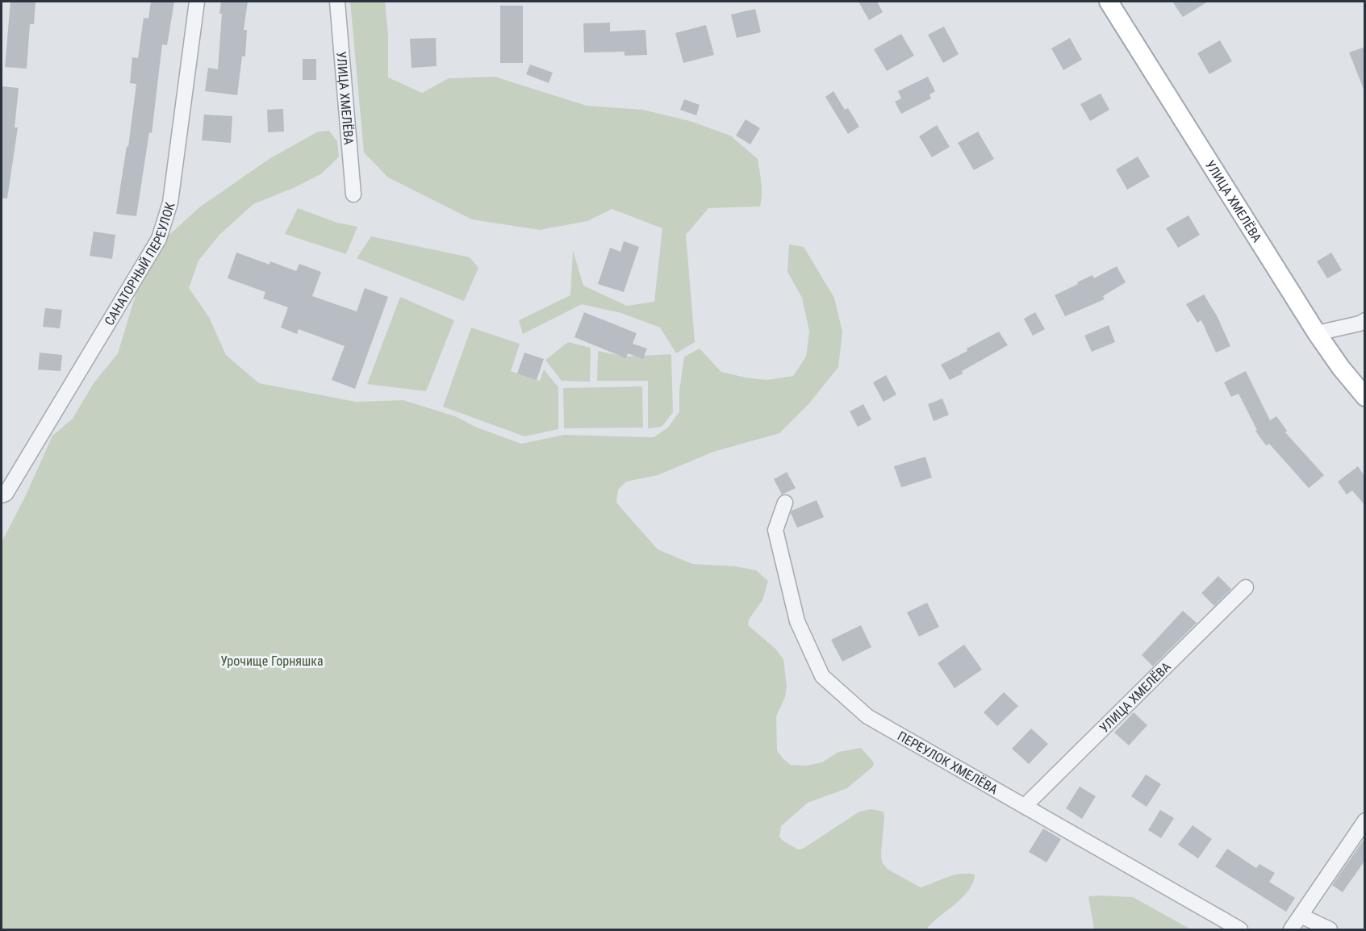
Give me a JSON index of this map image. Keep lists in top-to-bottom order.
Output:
{
  "streets": {
    "main road": ["УЛИЦА ХМЕЛЁВА"],
    "street": ["САНАТОРНЫЙ ПЕРЕУЛОК", "ПЕРЕУЛОК ХМЕЛЁВА"]
  },
  "crossings": [
    ["УЛИЦА ХМЕЛЁВА", "ПЕРЕУЛОК ХМЕЛЁВА"]
  ],
  "parks": ["Урочище Горняшка"]
}
